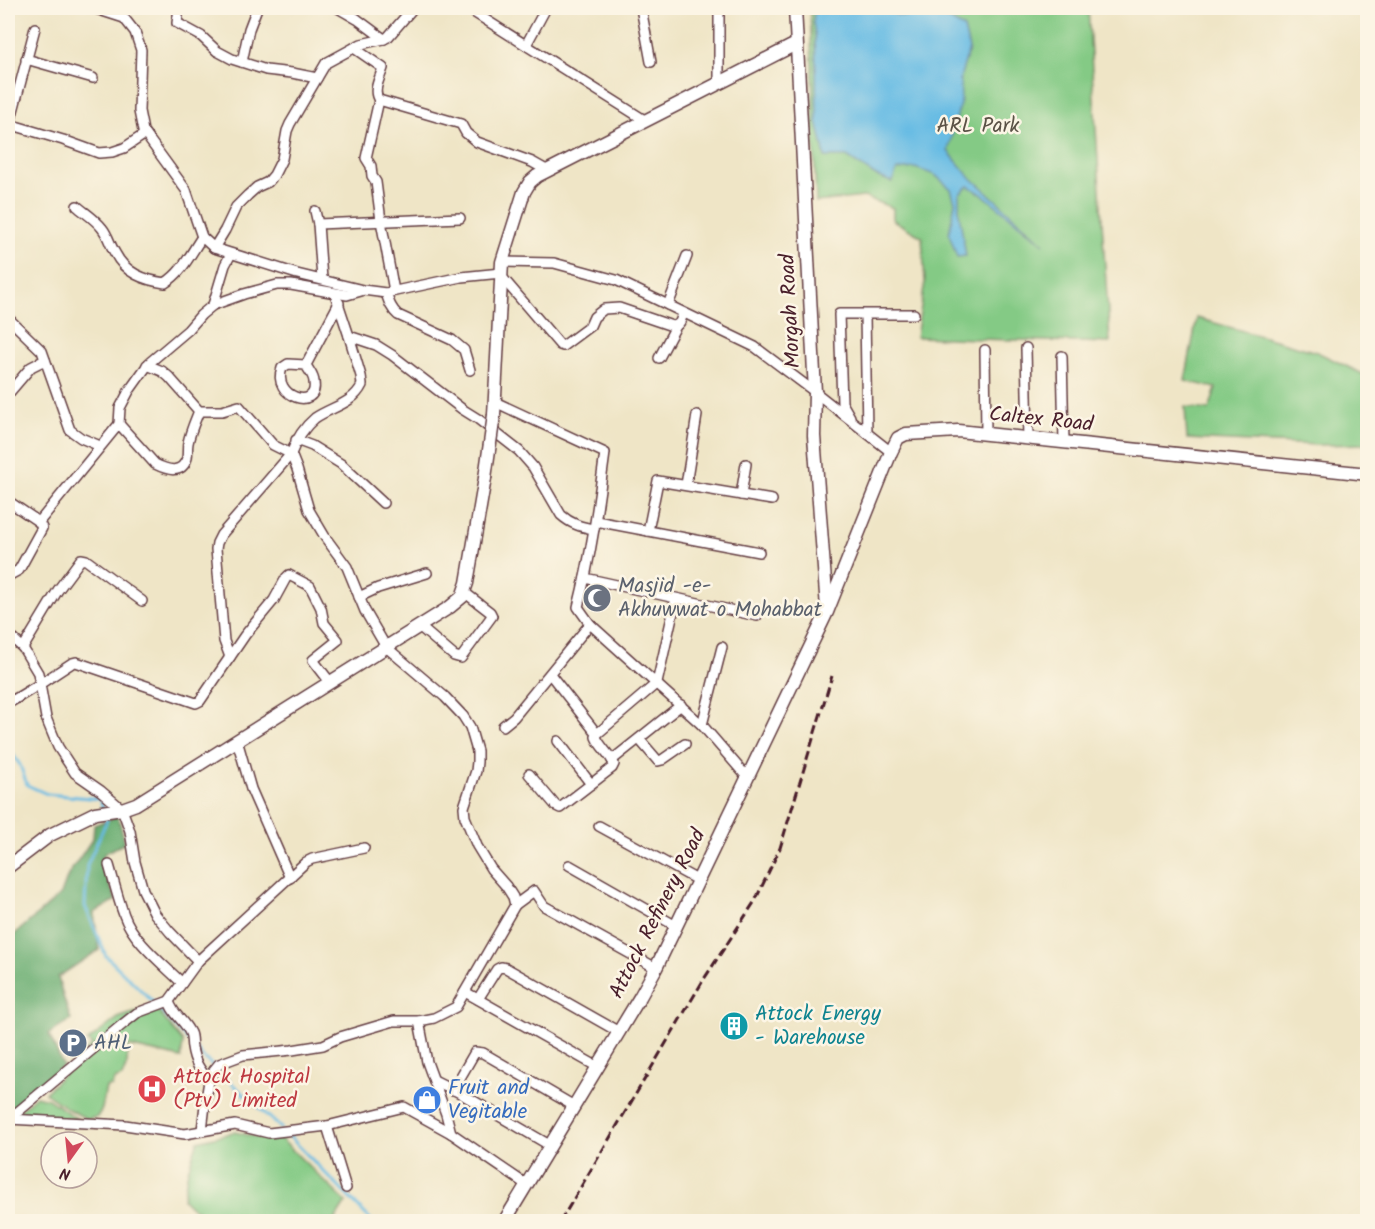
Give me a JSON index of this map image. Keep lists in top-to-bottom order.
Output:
{
  "streets": {
    "street": ["Morgah Road", "Caltex Road", "Attock Refinery Road"]
  },
  "crossings": [
    ["Morgah Road", "Caltex Road"],
    ["Morgah Road", "Attock Refinery Road"],
    ["Caltex Road", "Attock Refinery Road"]
  ],
  "parks": ["ARL Park"],
  "places": {
    "mosque": ["Masjid -e- Akhuwwat o Mohabbat"],
    "building": ["Attock Energy - Warehouse"],
    "parking": ["AHL"],
    "hospital": ["Attock Hospital (Ptv) Limited"],
    "shop": ["Fruit and Vegitable"]
  },
  "north": "bottom"
}
